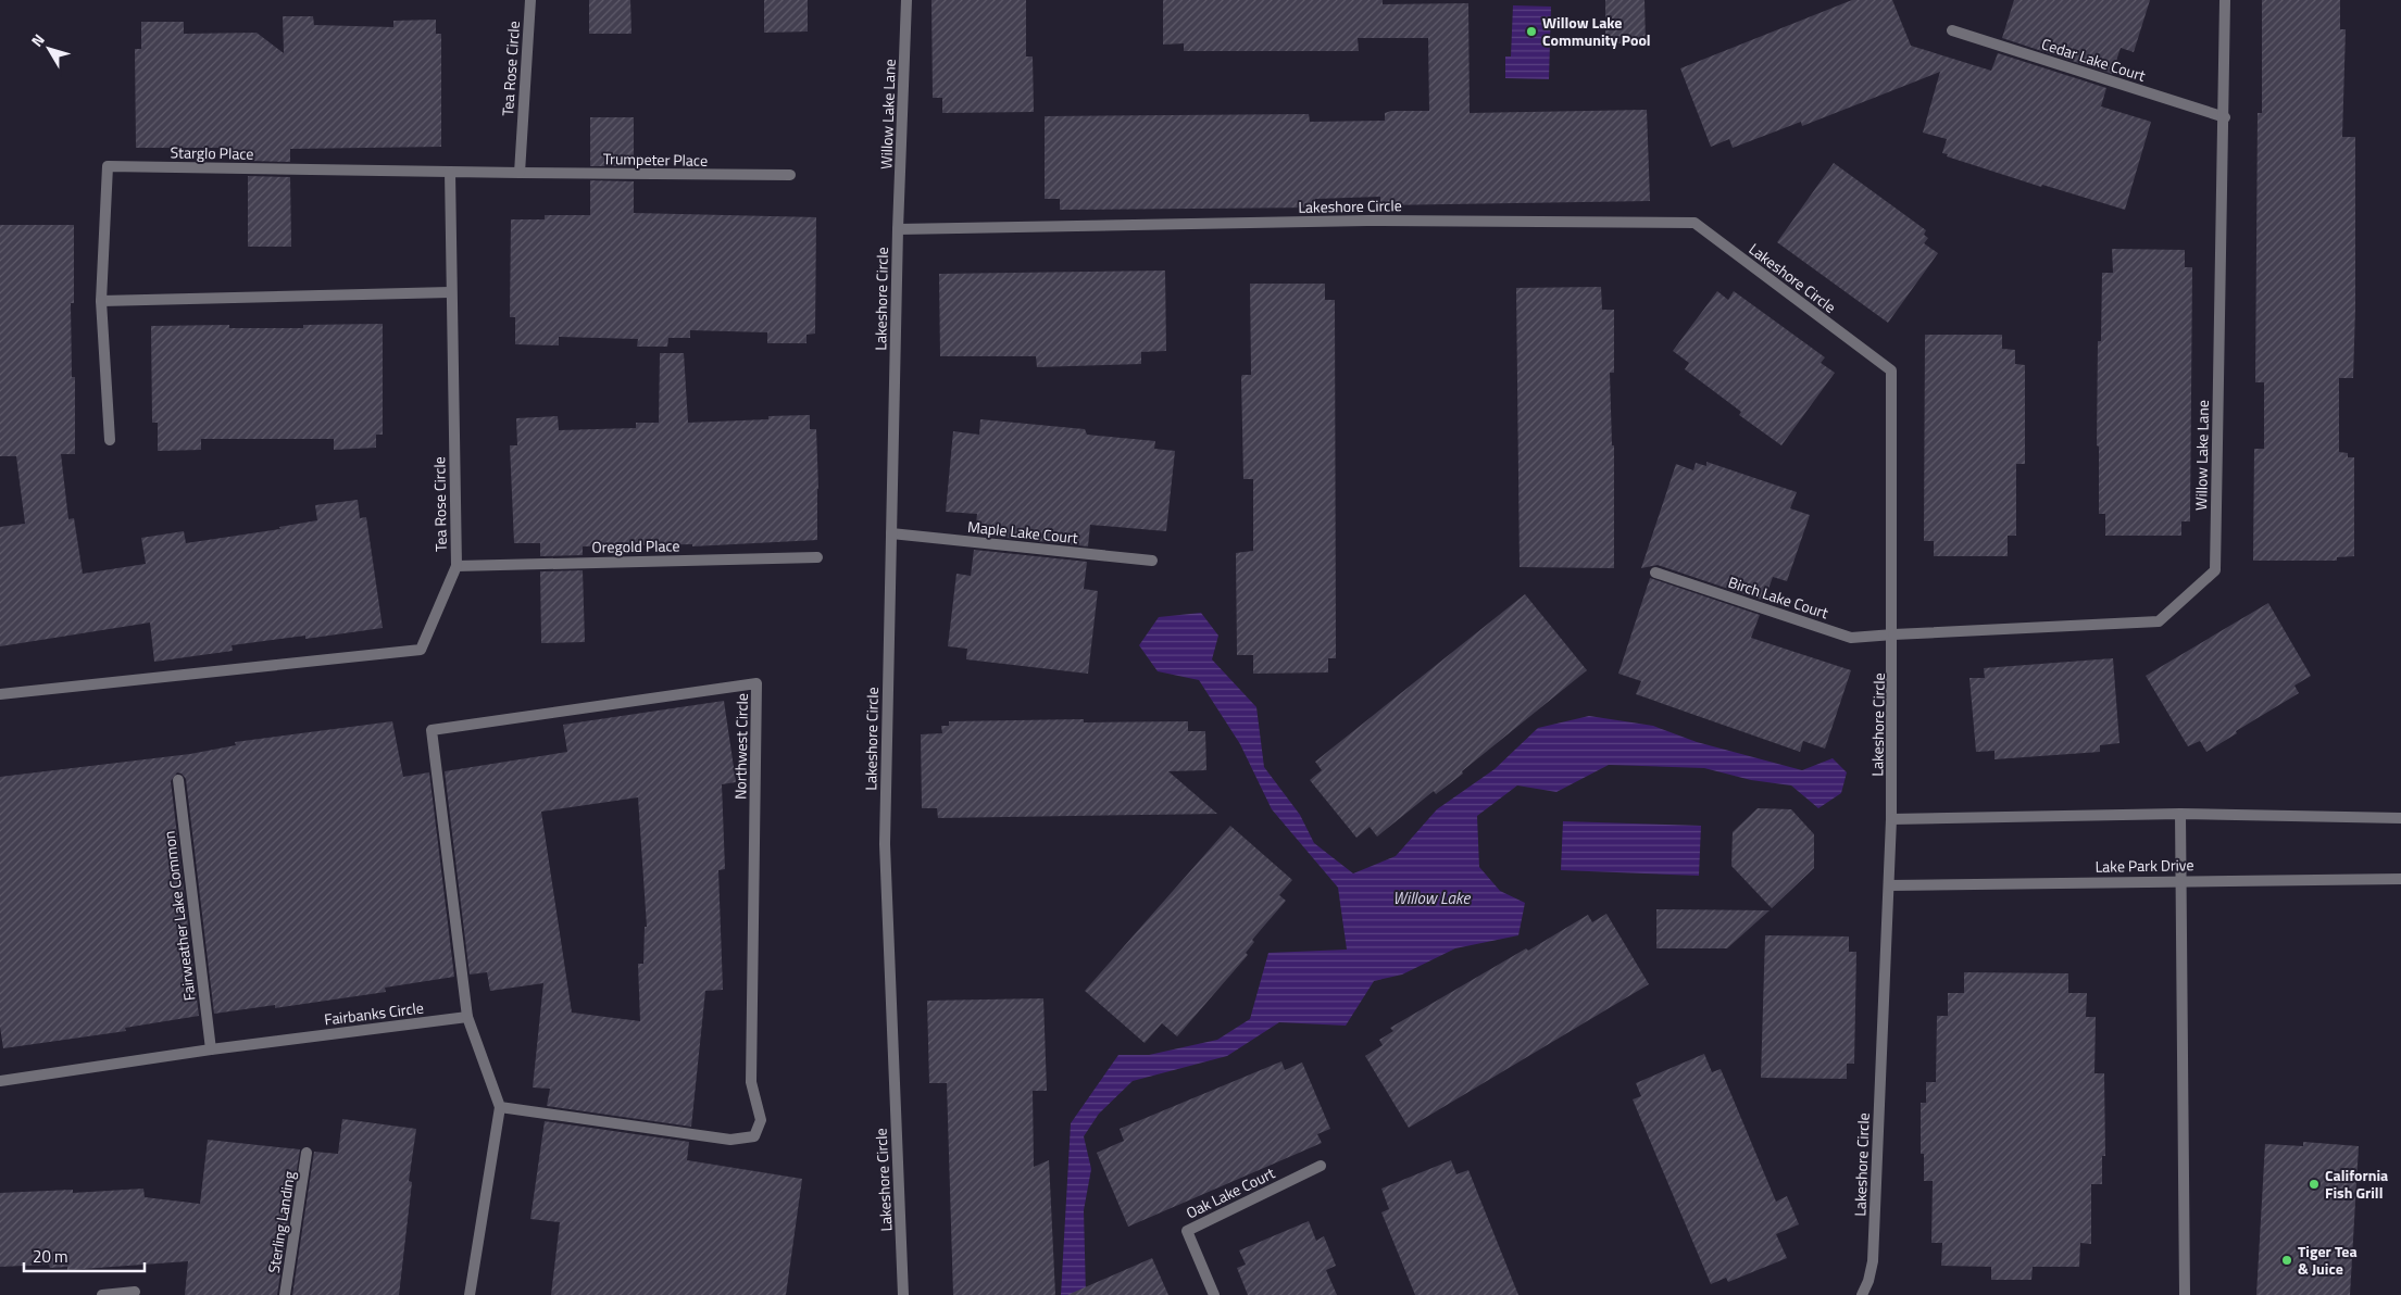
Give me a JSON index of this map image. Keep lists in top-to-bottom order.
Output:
{
  "streets": {
    "street": [
      "Cedar Lake Court",
      "Tea Rose Circle",
      "Willow Lake Lane",
      "Starglo Place",
      "Trumpeter Place",
      "Lakeshore Circle",
      "Maple Lake Court",
      "Oregold Place",
      "Birch Lake Court",
      "Northwest Circle",
      "Lake Park Drive",
      "Fairweather Lake Common",
      "Fairbanks Circle",
      "Oak Lake Court",
      "Sterling Landing"
    ]
  },
  "crossings": [
    ["Cedar Lake Court", "Willow Lake Lane"],
    ["Tea Rose Circle", "Starglo Place"],
    ["Tea Rose Circle", "Trumpeter Place"],
    ["Tea Rose Circle", "Oregold Place"],
    ["Willow Lake Lane", "Lakeshore Circle"],
    ["Willow Lake Lane", "Birch Lake Court"],
    ["Lakeshore Circle", "Maple Lake Court"],
    ["Lakeshore Circle", "Birch Lake Court"],
    ["Lakeshore Circle", "Lake Park Drive"],
    ["Northwest Circle", "Fairbanks Circle"],
    ["Fairweather Lake Common", "Fairbanks Circle"]
  ],
  "water": ["Willow Lake"],
  "places": ["Willow Lake Community Pool", "California Fish Grill", "Tiger Tea & Juice"],
  "scale_bar": "20 m",
  "north": "top left"
}
